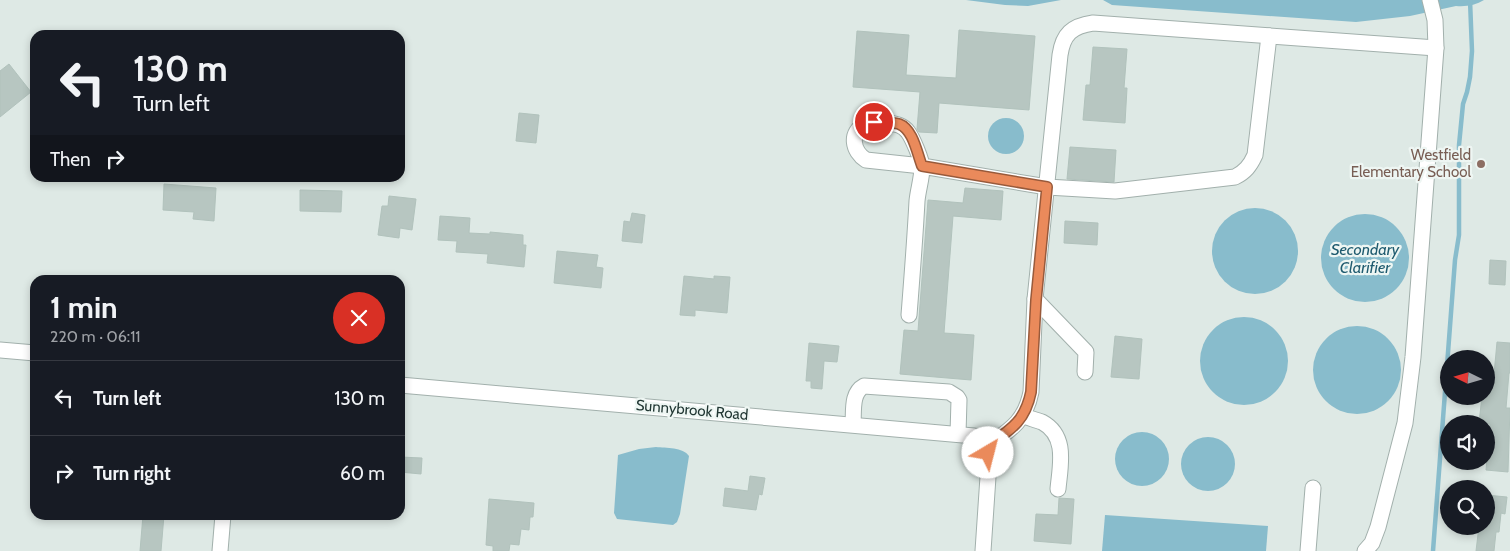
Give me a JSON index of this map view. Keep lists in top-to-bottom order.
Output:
{
  "streets": {
    "street": ["Sunnybrook Road"]
  },
  "water": ["Secondary Clarifier"],
  "places": ["Westfield Elementary School"],
  "north": "left",
  "page": {
    "turn": ["130 m", "Turn left"],
    "then": "Then",
    "heading": ["1 min", "220 m · 06:11"],
    "list": [
      {
        "name": "Turn left",
        "value": "130 m"
      },
      {
        "name": "Turn right",
        "value": "60 m"
      }
    ]
  }
}
